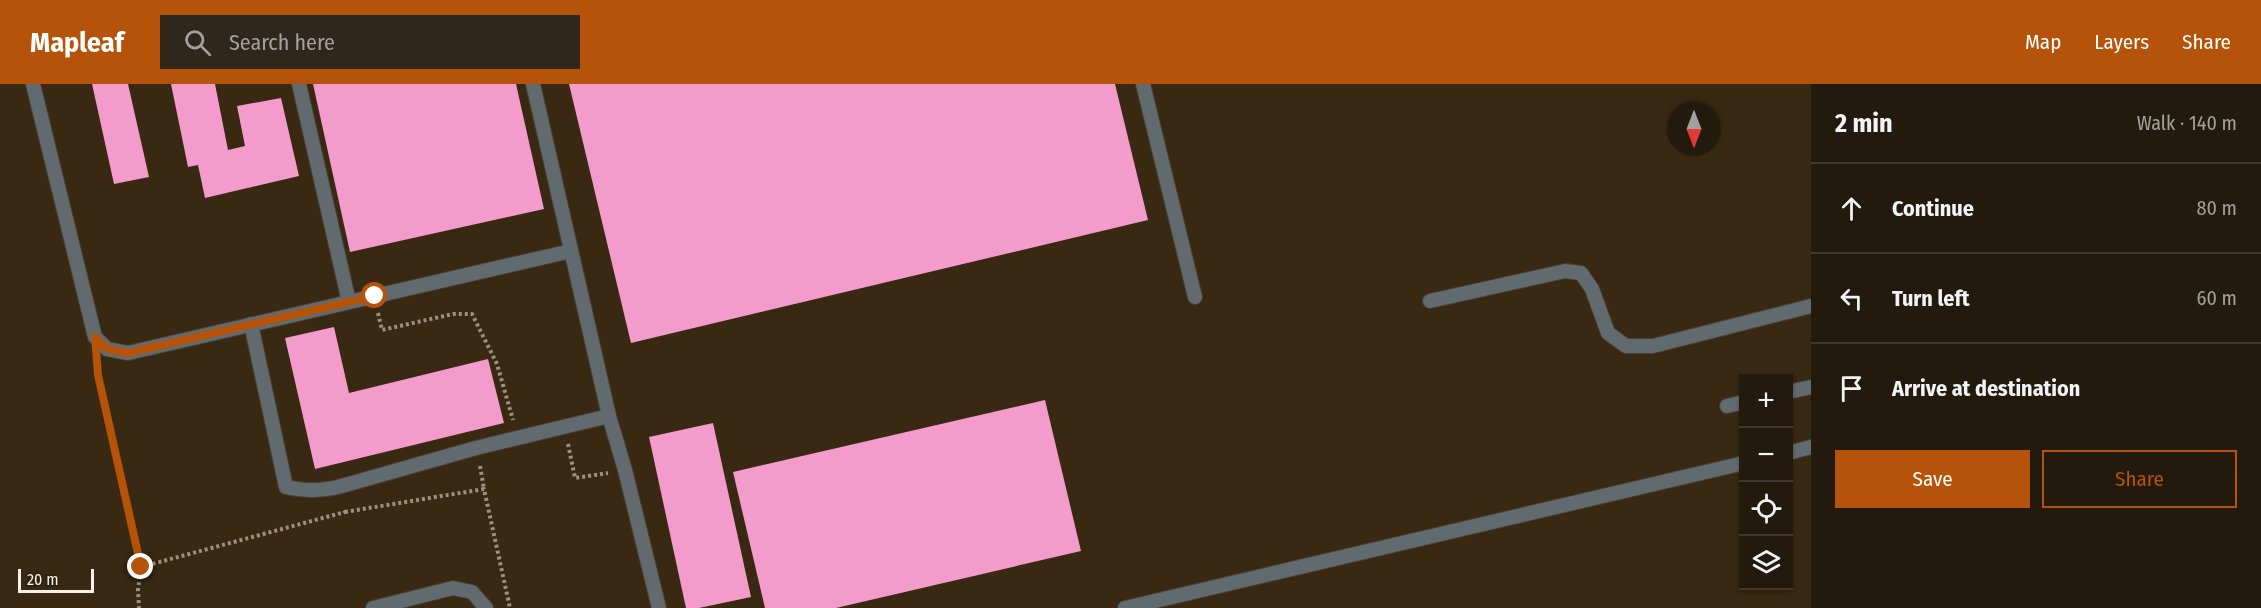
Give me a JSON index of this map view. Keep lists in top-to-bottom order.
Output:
{
  "scale_bar": "20 m",
  "north": "bottom",
  "page": {
    "header": "Mapleaf",
    "search": "Search here",
    "nav": ["Map", "Layers", "Share"],
    "heading": ["2 min", "Walk · 140 m"],
    "list": [
      ["Continue", "80 m"],
      ["Turn left", "60 m"],
      "Arrive at destination"
    ],
    "map_buttons": ["+", "−"],
    "buttons": ["Save", "Share"],
    "scale": "20 m"
  }
}
